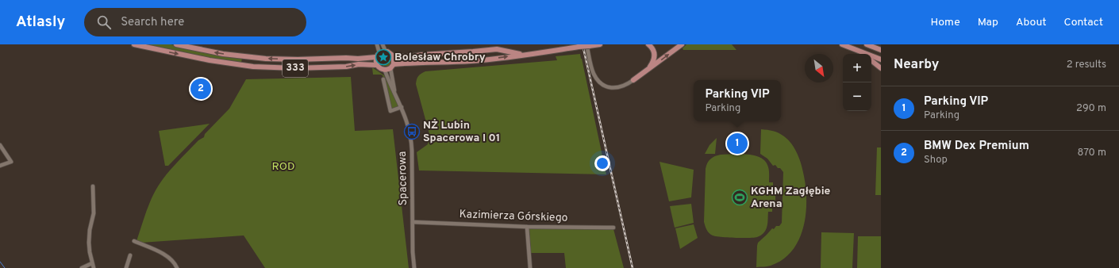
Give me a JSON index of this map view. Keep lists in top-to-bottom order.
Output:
{
  "streets": {
    "main road": ["333"],
    "street": ["Spacerowa", "Kazimierza Górskiego"]
  },
  "crossings": [
    ["333", "Spacerowa"],
    ["Spacerowa", "Kazimierza Górskiego"]
  ],
  "parks": ["ROD"],
  "places": {
    "place": ["Bolesław Chrobry"],
    "bus stop": ["NŻ Lubin Spacerowa I 01"],
    "sports": ["KGHM Zagłębie Arena"]
  },
  "north": "bottom right",
  "page": {
    "header": "Atlasly",
    "search": "Search here",
    "nav": [
      "Home",
      "Map",
      "About",
      "Contact"
    ],
    "heading": ["Nearby", "2 results"],
    "map_buttons": ["+", "−"],
    "pins": ["2", "1"],
    "popup": ["Parking VIP", "Parking"],
    "list": [
      {
        "mark": "1",
        "name": "Parking VIP",
        "note": "Parking",
        "value": "290 m"
      },
      {
        "mark": "2",
        "name": "BMW Dex Premium",
        "note": "Shop",
        "value": "870 m"
      }
    ]
  }
}
